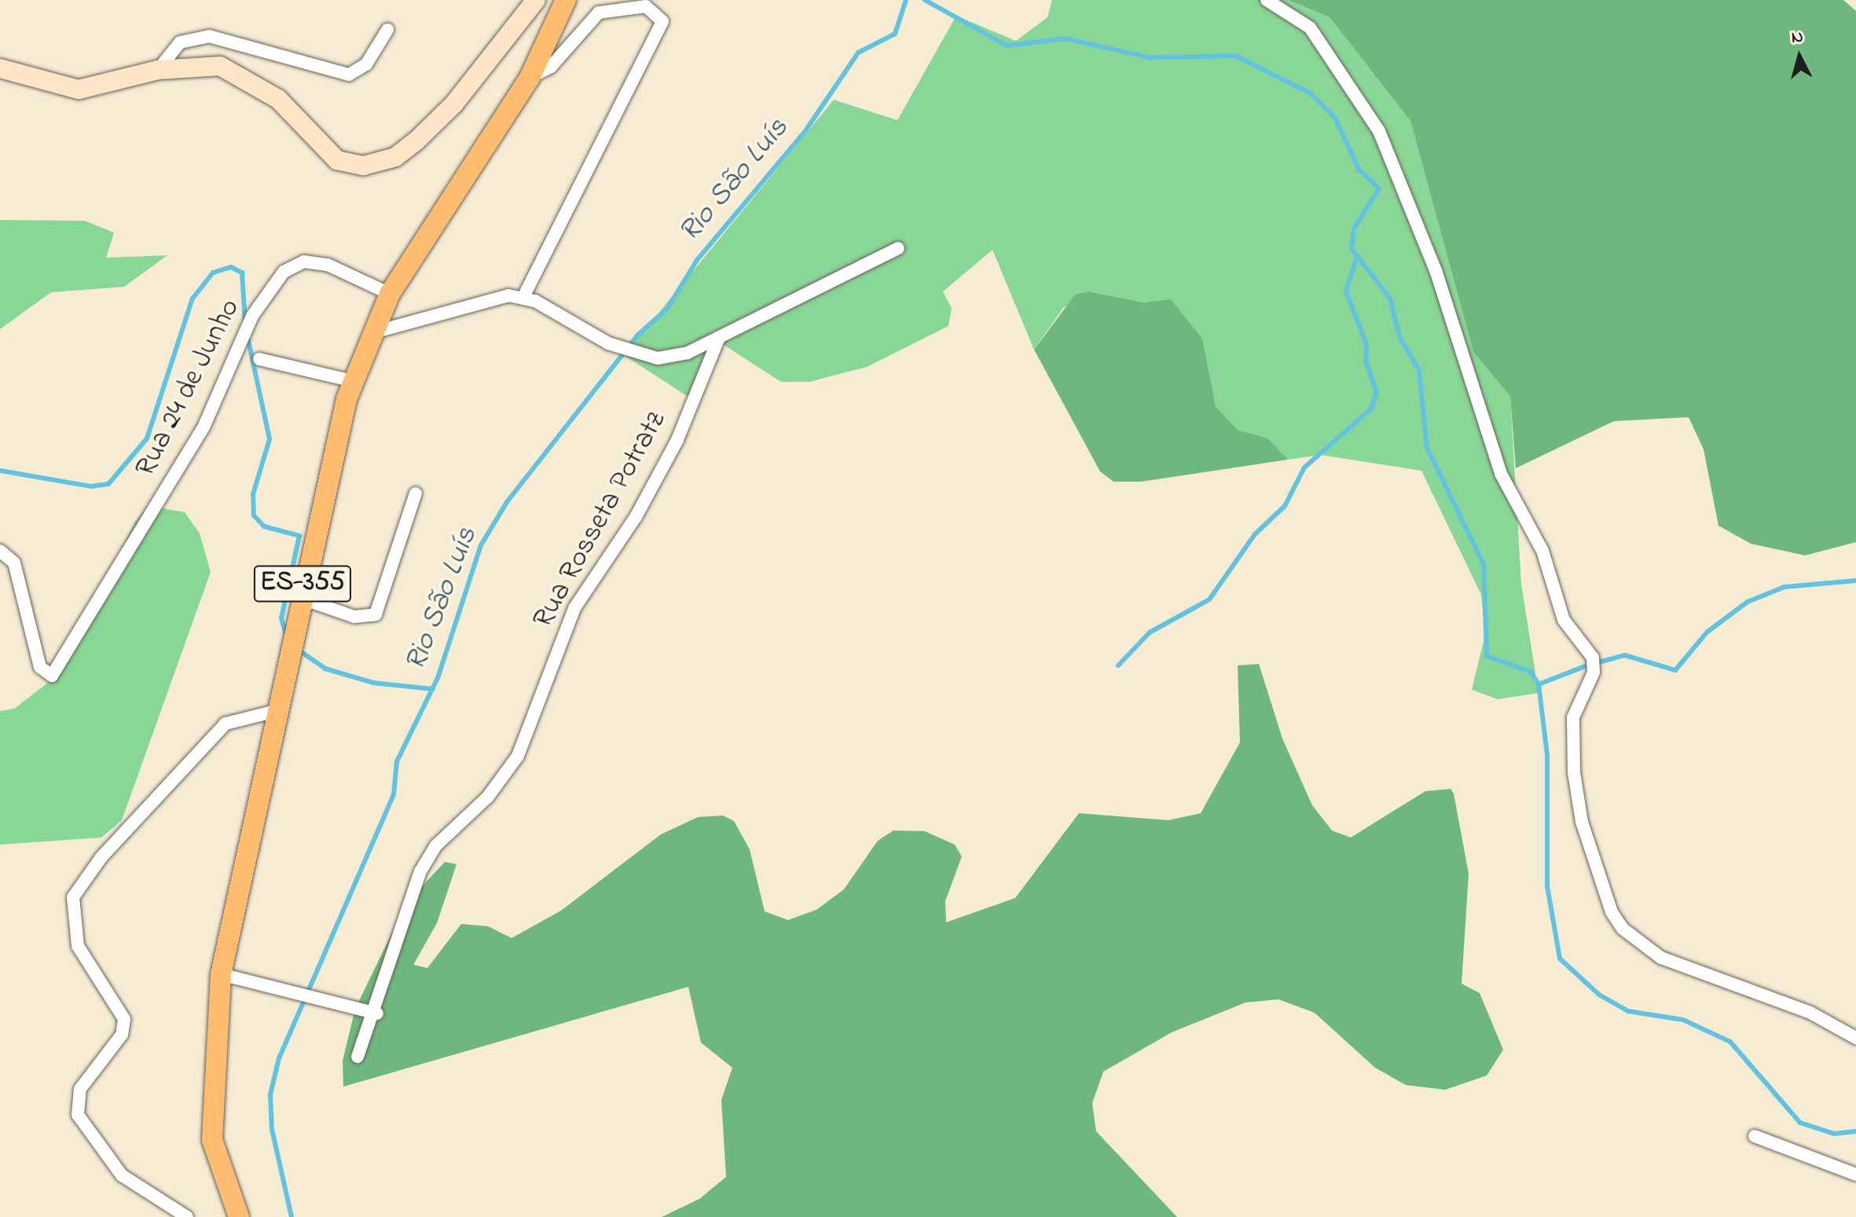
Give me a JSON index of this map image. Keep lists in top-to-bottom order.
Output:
{
  "streets": {
    "main road": ["ES-355"],
    "street": ["Rua 24 de Junho", "Rua Rosseta Potratz"]
  },
  "crossings": [
    ["Rua 24 de Junho", "ES-355"]
  ],
  "water": ["Rio São Luís"],
  "north": "top"
}
